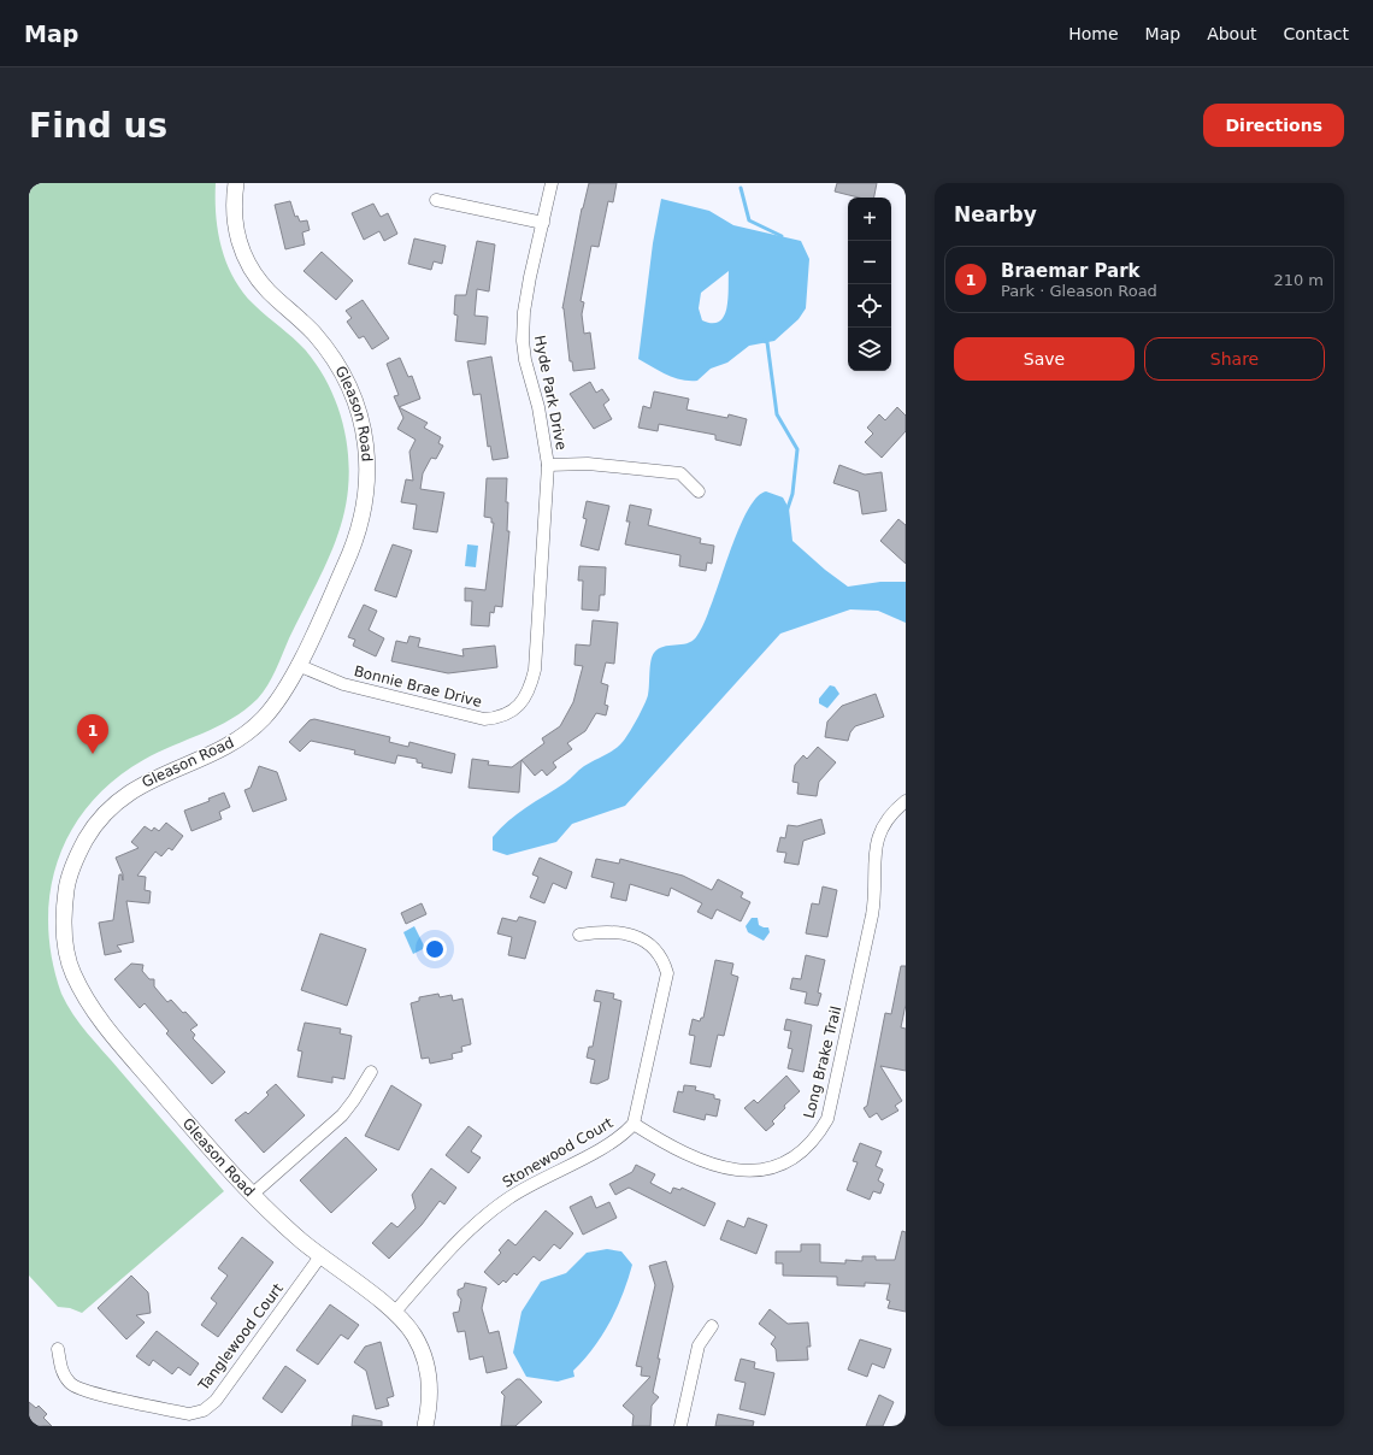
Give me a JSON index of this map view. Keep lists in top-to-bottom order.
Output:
{
  "streets": {
    "street": [
      "Hyde Park Drive",
      "Gleason Road",
      "Bonnie Brae Drive",
      "Long Brake Trail",
      "Stonewood Court",
      "Tanglewood Court"
    ]
  },
  "crossings": [
    ["Hyde Park Drive", "Bonnie Brae Drive"],
    ["Gleason Road", "Bonnie Brae Drive"],
    ["Gleason Road", "Stonewood Court"],
    ["Gleason Road", "Tanglewood Court"],
    ["Long Brake Trail", "Stonewood Court"]
  ],
  "page": {
    "header": "Map",
    "nav": [
      "Home",
      "Map",
      "About",
      "Contact"
    ],
    "buttons": [
      "Directions",
      ["Save", "Share"]
    ],
    "title": "Find us",
    "heading": "Nearby",
    "map_buttons": ["+", "−"],
    "list": [
      {
        "mark": "1",
        "name": "Braemar Park",
        "note": "Park · Gleason Road",
        "value": "210 m"
      }
    ],
    "pins": "1"
  }
}
